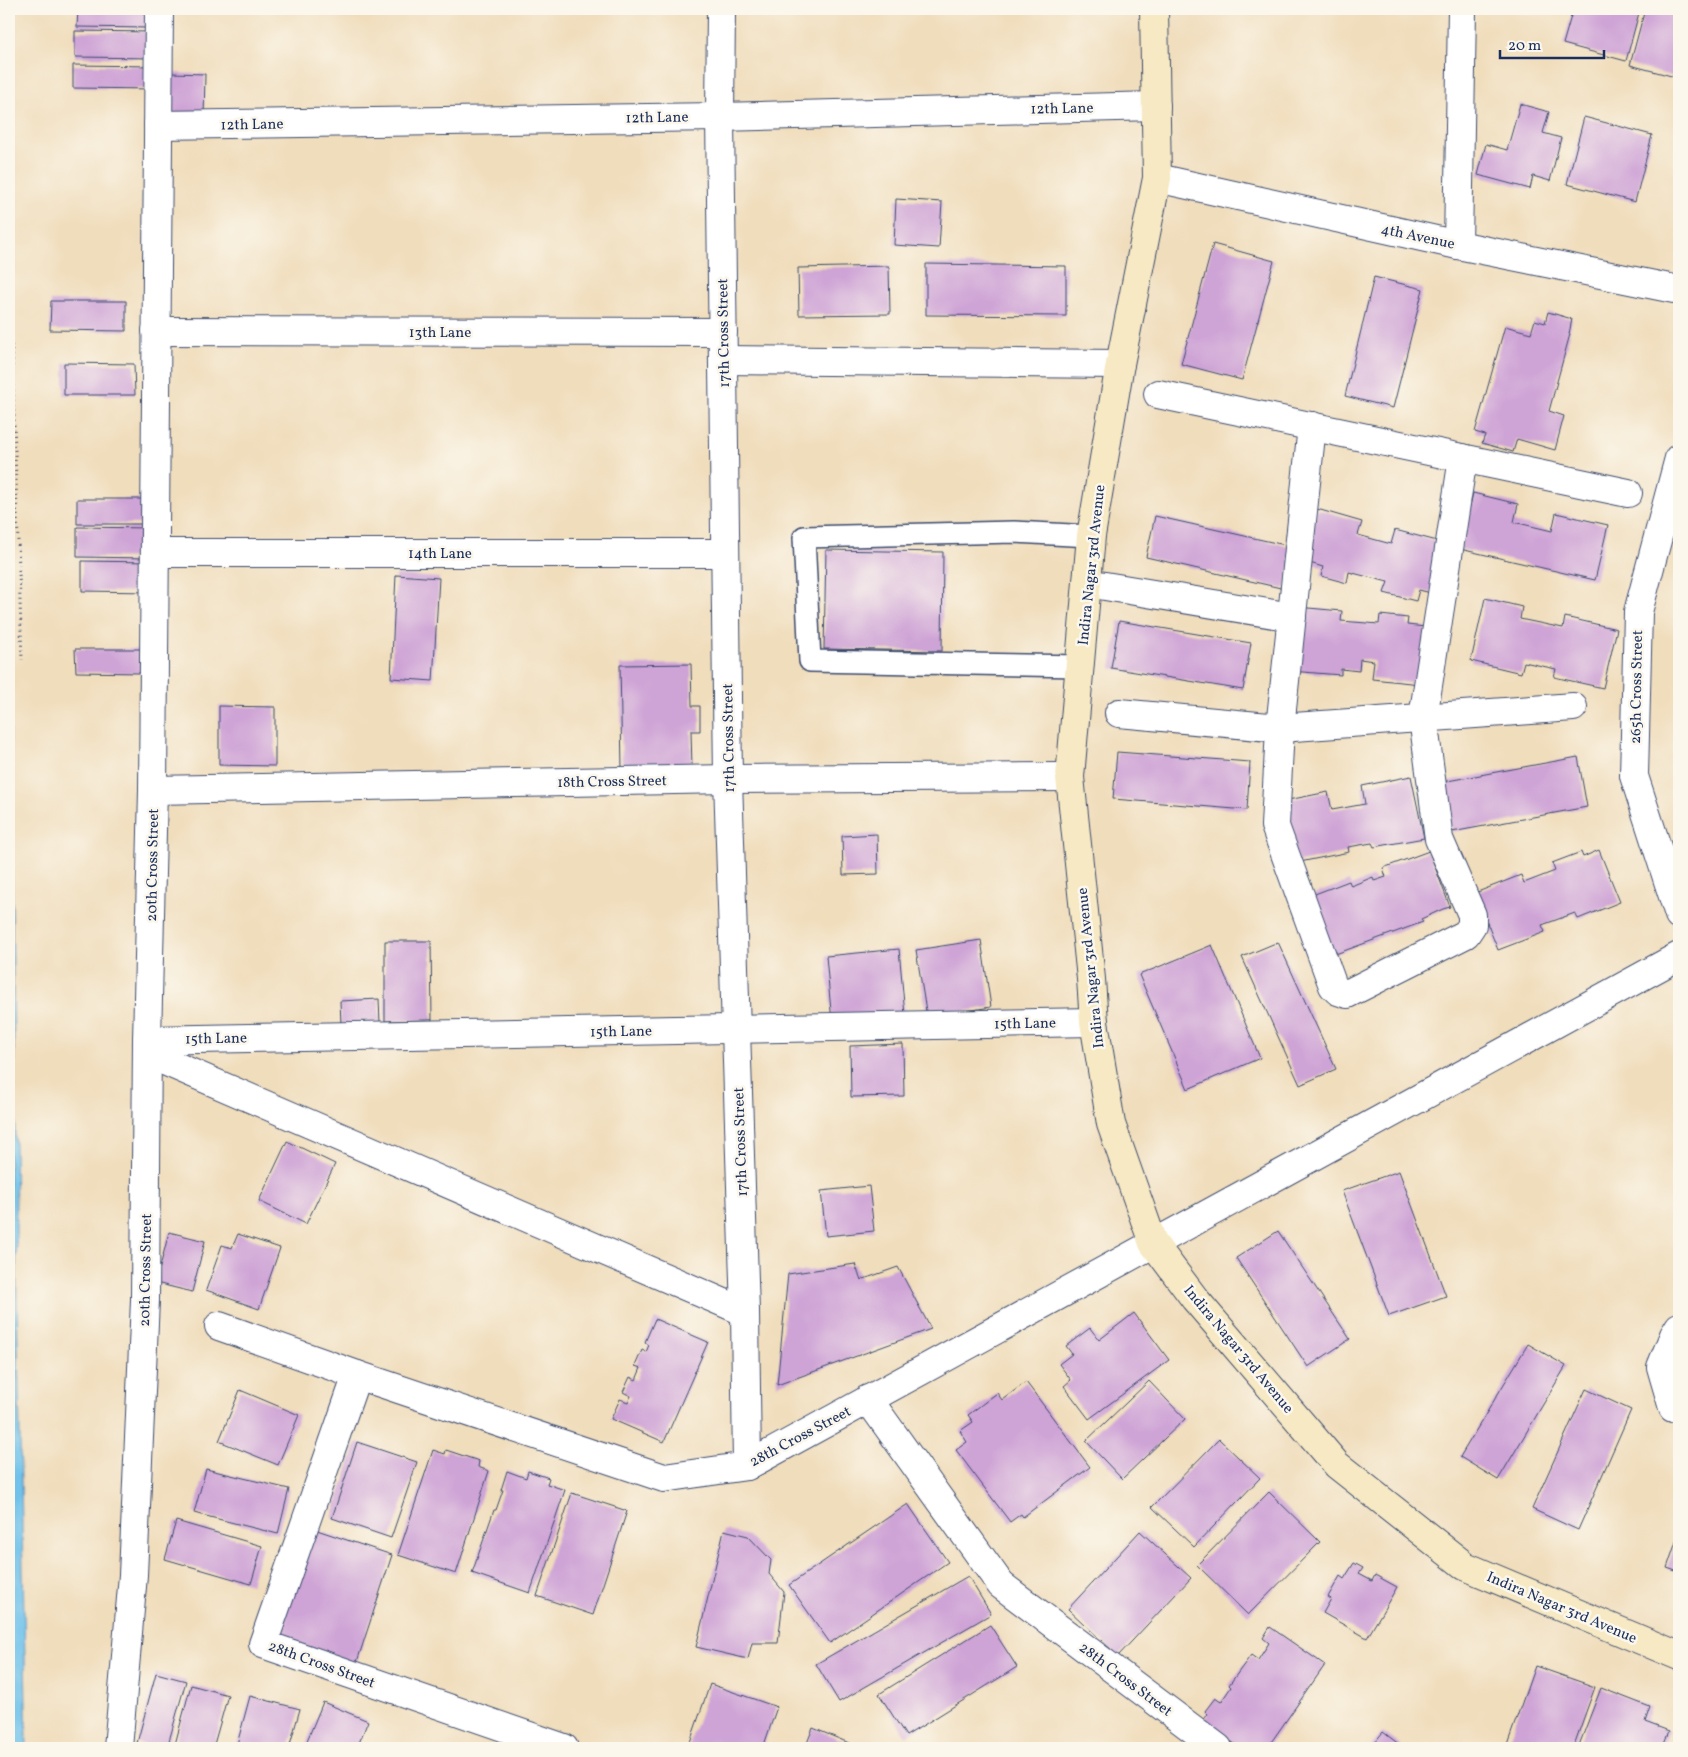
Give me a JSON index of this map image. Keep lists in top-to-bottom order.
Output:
{
  "streets": {
    "street": [
      "12th Lane",
      "4th Avenue",
      "13th Lane",
      "17th Cross Street",
      "14th Lane",
      "Indira Nagar 3rd Avenue",
      "265h Cross Street",
      "18th Cross Street",
      "20th Cross Street",
      "15th Lane",
      "28th Cross Street"
    ]
  },
  "crossings": [
    ["12th Lane", "17th Cross Street"],
    ["12th Lane", "Indira Nagar 3rd Avenue"],
    ["12th Lane", "20th Cross Street"],
    ["4th Avenue", "Indira Nagar 3rd Avenue"],
    ["13th Lane", "17th Cross Street"],
    ["13th Lane", "20th Cross Street"],
    ["17th Cross Street", "14th Lane"],
    ["17th Cross Street", "18th Cross Street"],
    ["17th Cross Street", "15th Lane"],
    ["17th Cross Street", "28th Cross Street"],
    ["14th Lane", "20th Cross Street"],
    ["Indira Nagar 3rd Avenue", "18th Cross Street"],
    ["Indira Nagar 3rd Avenue", "15th Lane"],
    ["Indira Nagar 3rd Avenue", "28th Cross Street"],
    ["18th Cross Street", "20th Cross Street"],
    ["20th Cross Street", "15th Lane"]
  ],
  "scale_bar": "20 m"
}
